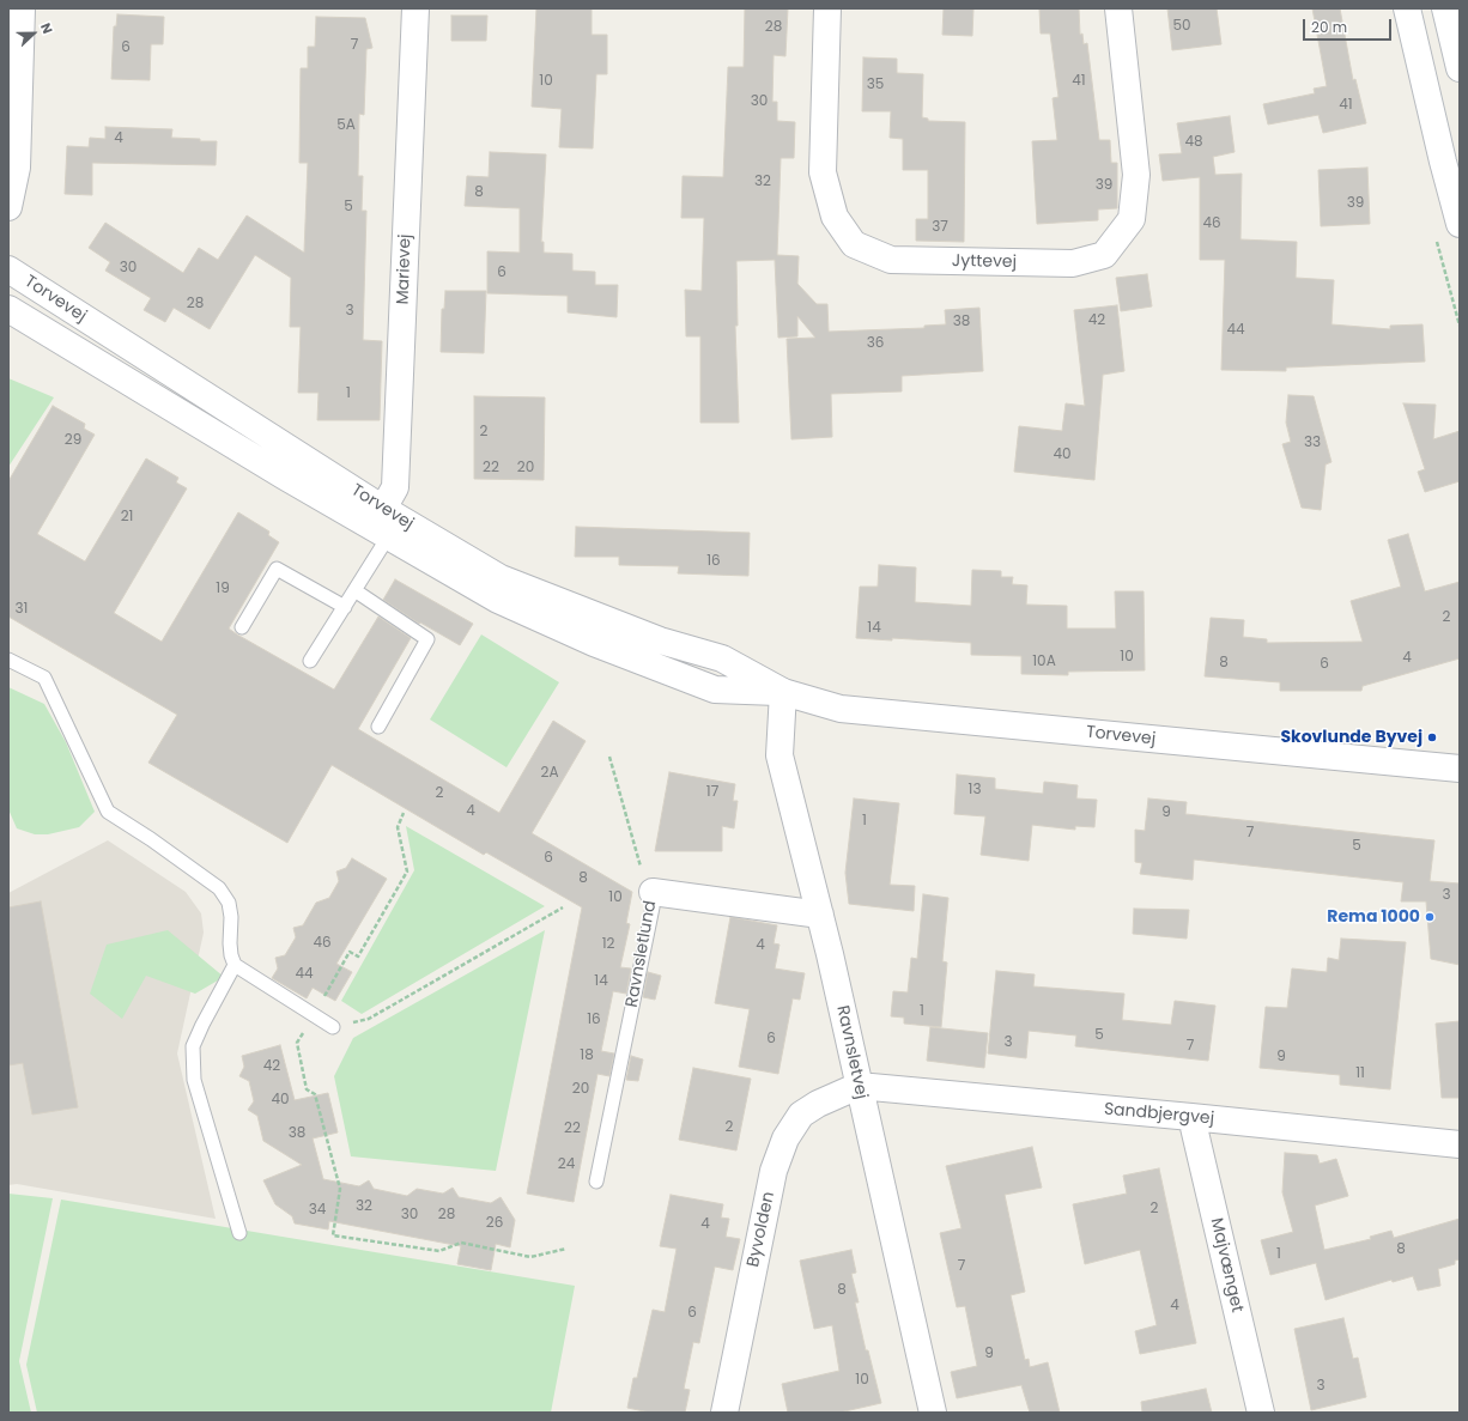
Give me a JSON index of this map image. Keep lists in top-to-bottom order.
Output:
{
  "streets": {
    "street": [
      "Jyttevej",
      "Marievej",
      "Torvevej",
      "Ravnsletlund",
      "Ravnsletvej",
      "Sandbjergvej",
      "Byvolden",
      "Majvænget"
    ]
  },
  "crossings": [
    ["Marievej", "Torvevej"],
    ["Torvevej", "Ravnsletvej"],
    ["Ravnsletlund", "Ravnsletvej"],
    ["Ravnsletvej", "Sandbjergvej"],
    ["Ravnsletvej", "Byvolden"],
    ["Sandbjergvej", "Byvolden"],
    ["Sandbjergvej", "Majvænget"]
  ],
  "places": ["Skovlunde Byvej", "Rema 1000"],
  "house_numbers": [
    "50",
    "28",
    "7",
    "6",
    "10",
    "41",
    "35",
    "30",
    "41",
    "5A",
    "4",
    "48",
    "32",
    "39",
    "8",
    "39",
    "5",
    "46",
    "37",
    "30",
    "6",
    "28",
    "3",
    "42",
    "38",
    "44",
    "36",
    "1",
    "2",
    "29",
    "33",
    "40",
    "22",
    "20",
    "21",
    "16",
    "19",
    "31",
    "2",
    "14",
    "10",
    "4",
    "10A",
    "8",
    "6",
    "2A",
    "13",
    "17",
    "2",
    "4",
    "9",
    "1",
    "7",
    "5",
    "6",
    "8",
    "3",
    "10",
    "46",
    "12",
    "4",
    "44",
    "14",
    "1",
    "16",
    "5",
    "6",
    "3",
    "7",
    "18",
    "9",
    "42",
    "11",
    "20",
    "40",
    "2",
    "22",
    "38",
    "24",
    "32",
    "2",
    "34",
    "30",
    "28",
    "26",
    "4",
    "8",
    "1",
    "7",
    "8",
    "4",
    "6",
    "9",
    "10",
    "3"
  ],
  "scale_bar": "20 m",
  "north": "right"
}
